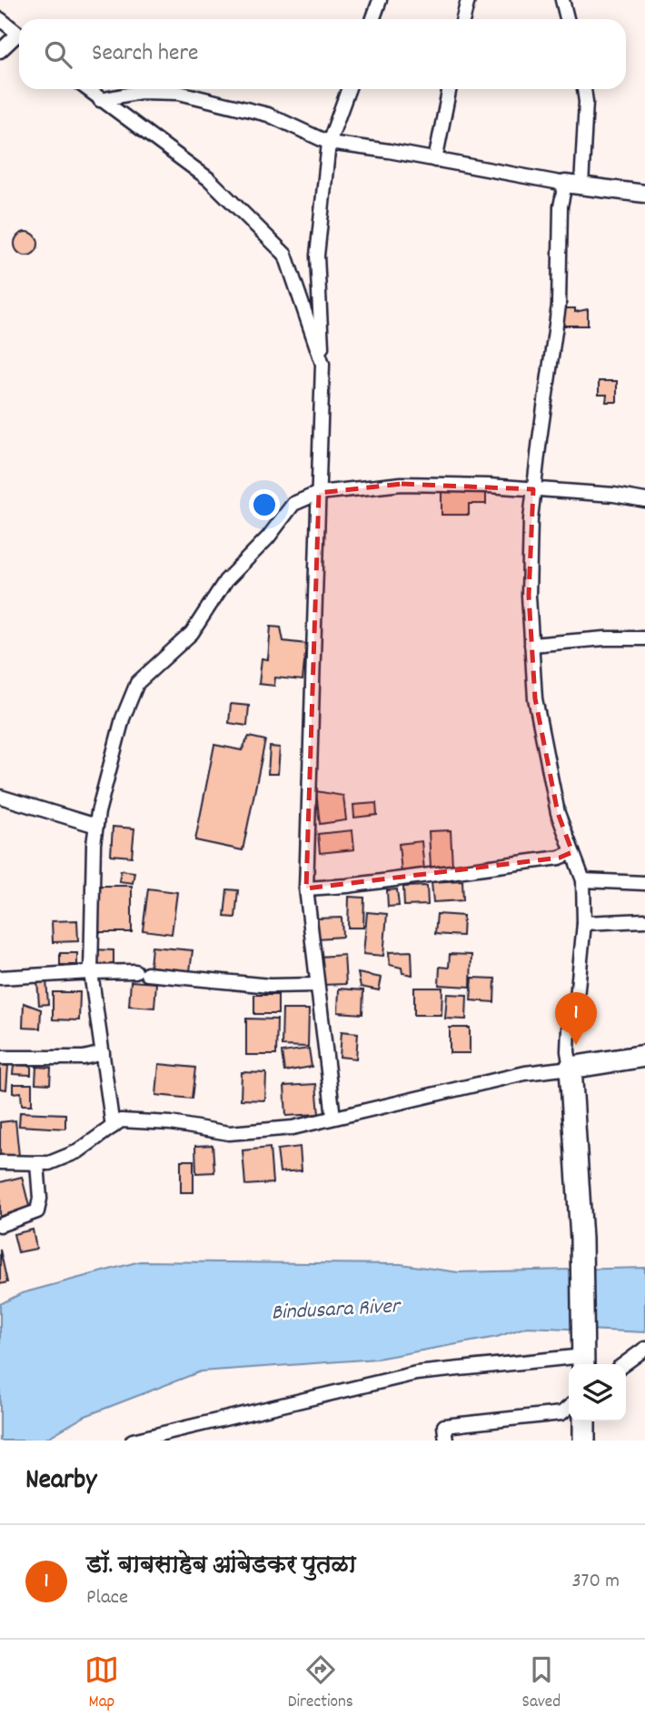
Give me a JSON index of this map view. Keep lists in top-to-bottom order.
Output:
{
  "water": ["Bindusara River"],
  "page": {
    "search": "Search here",
    "pins": "1",
    "heading": "Nearby",
    "list": [
      {
        "mark": "1",
        "name": "डॉ. बाबसाहेब आंबेडकर पुतळा",
        "note": "Place",
        "value": "370 m"
      }
    ],
    "nav": ["Map", "Directions", "Saved"]
  }
}
